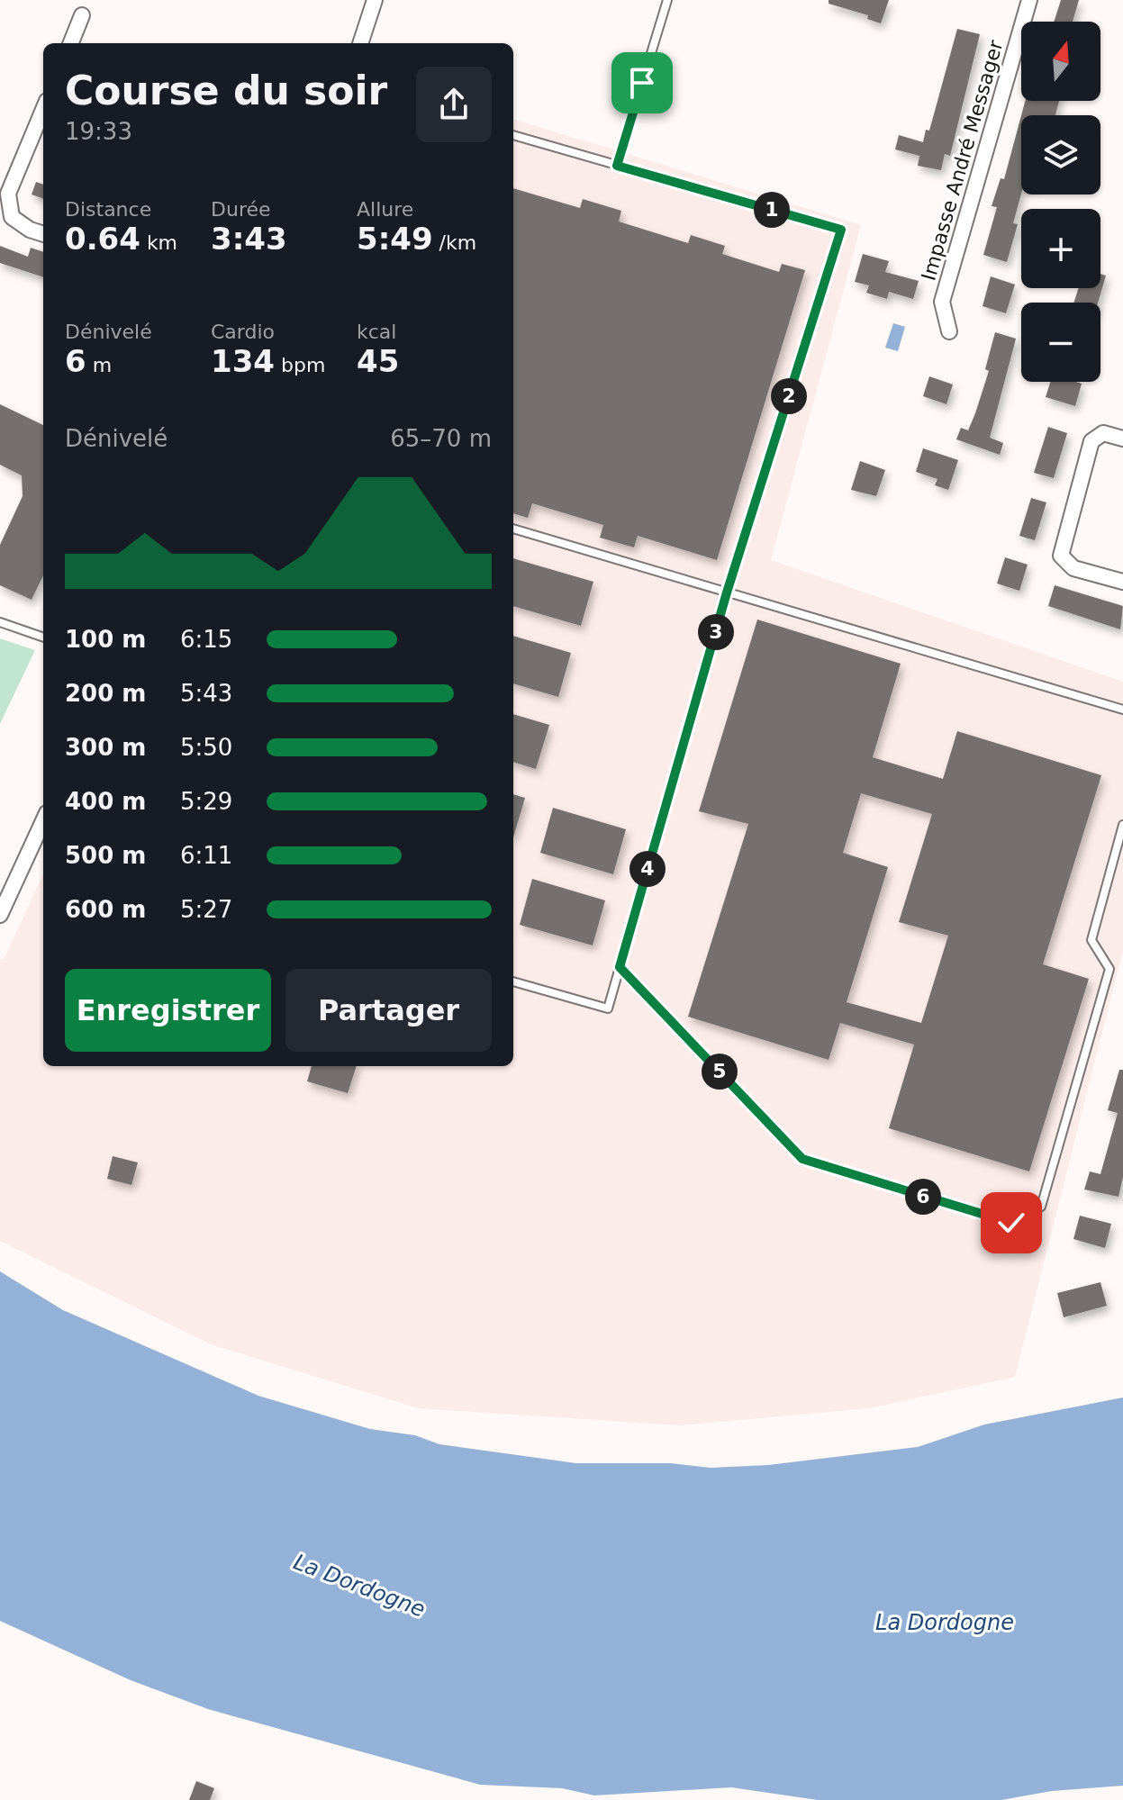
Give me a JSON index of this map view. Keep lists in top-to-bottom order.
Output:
{
  "streets": {
    "street": ["Impasse André Messager"]
  },
  "water": ["La Dordogne"],
  "north": "top",
  "page": {
    "map_buttons": ["+", "−"],
    "heading": ["Course du soir", "19:33"],
    "stats": [
      ["Distance", "0.64 km"],
      ["Durée", "3:43"],
      ["Allure", "5:49 /km"],
      ["Dénivelé", "6 m"],
      ["Cardio", "134 bpm"],
      ["kcal", "45"]
    ],
    "pins": [
      "1",
      "2",
      "3",
      "4",
      "5",
      "6"
    ],
    "chart": ["Dénivelé", "65–70 m"],
    "list": [
      {
        "name": "100 m",
        "note": "6:15"
      },
      {
        "name": "200 m",
        "note": "5:43"
      },
      {
        "name": "300 m",
        "note": "5:50"
      },
      {
        "name": "400 m",
        "note": "5:29"
      },
      {
        "name": "500 m",
        "note": "6:11"
      },
      {
        "name": "600 m",
        "note": "5:27"
      }
    ],
    "buttons": ["Enregistrer", "Partager"]
  }
}
